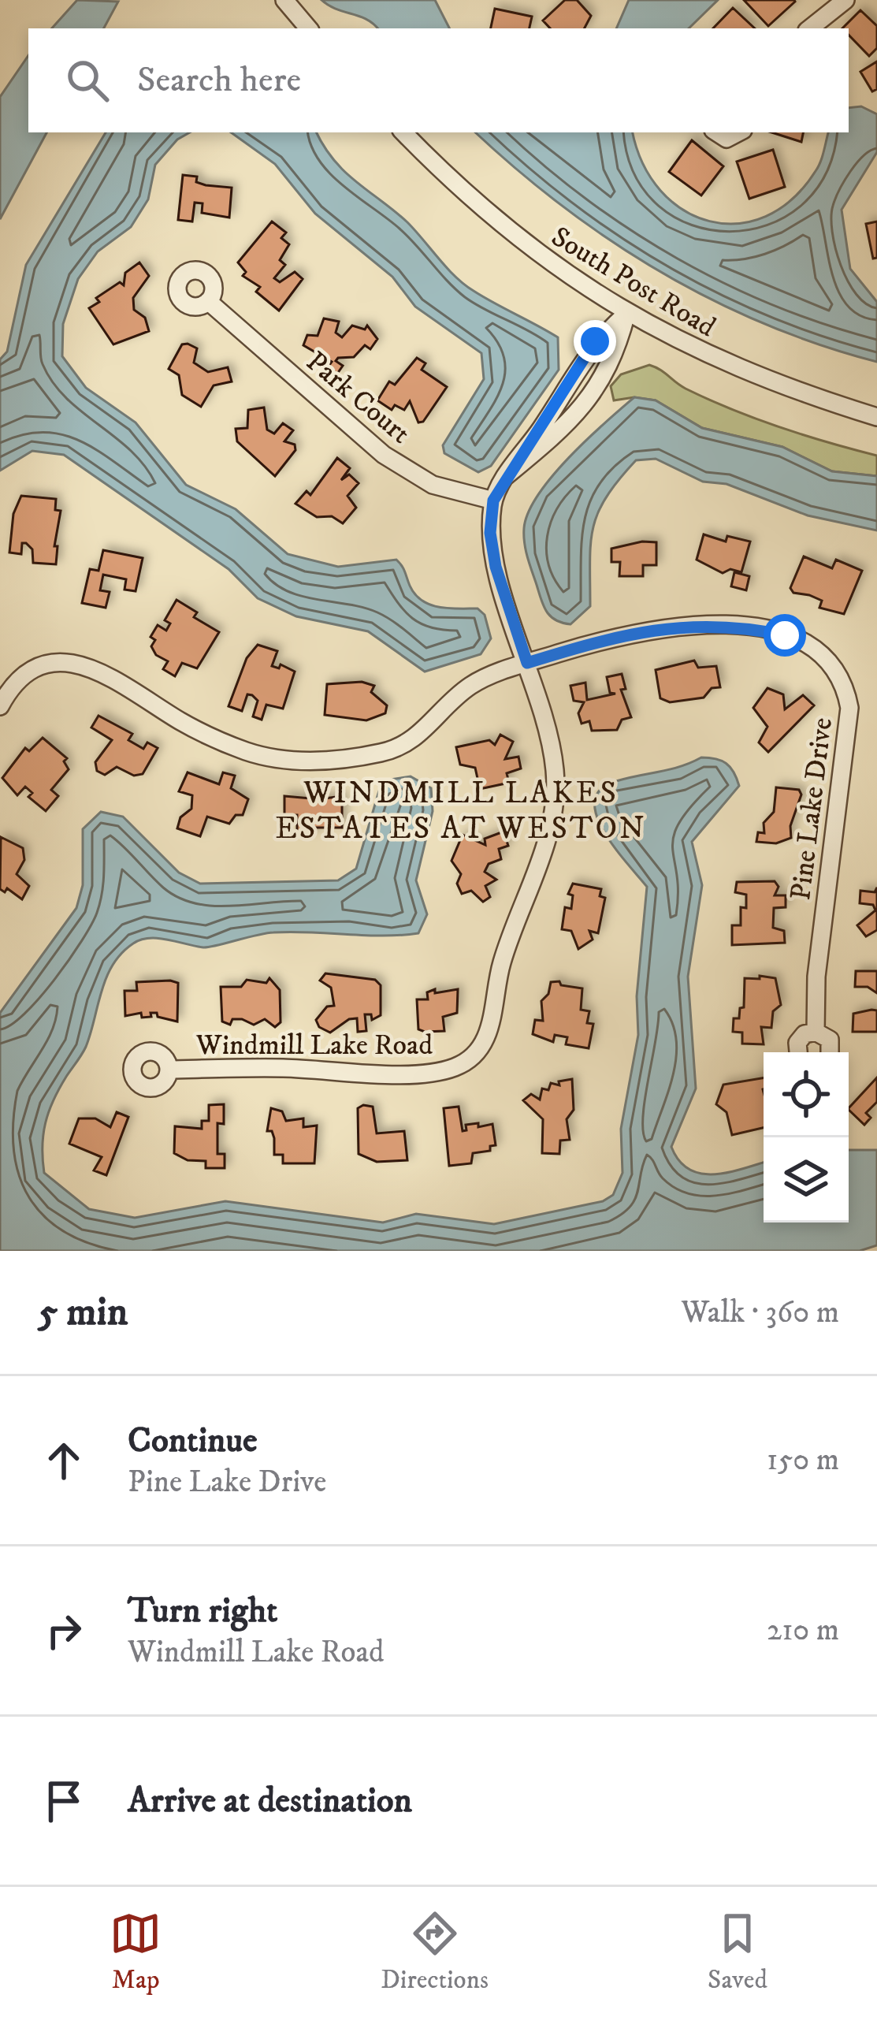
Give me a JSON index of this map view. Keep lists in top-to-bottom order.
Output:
{
  "streets": {
    "street": [
      "South Post Road",
      "Park Court",
      "Pine Lake Drive",
      "Windmill Lake Road"
    ]
  },
  "crossings": [
    ["South Post Road", "Windmill Lake Road"],
    ["Park Court", "Windmill Lake Road"],
    ["Pine Lake Drive", "Windmill Lake Road"]
  ],
  "districts": ["WINDMILL LAKES ESTATES AT WESTON"],
  "page": {
    "search": "Search here",
    "heading": ["5 min", "Walk · 360 m"],
    "list": [
      ["Continue", "Pine Lake Drive", "150 m"],
      ["Turn right", "Windmill Lake Road", "210 m"],
      "Arrive at destination"
    ],
    "nav": ["Map", "Directions", "Saved"]
  }
}
